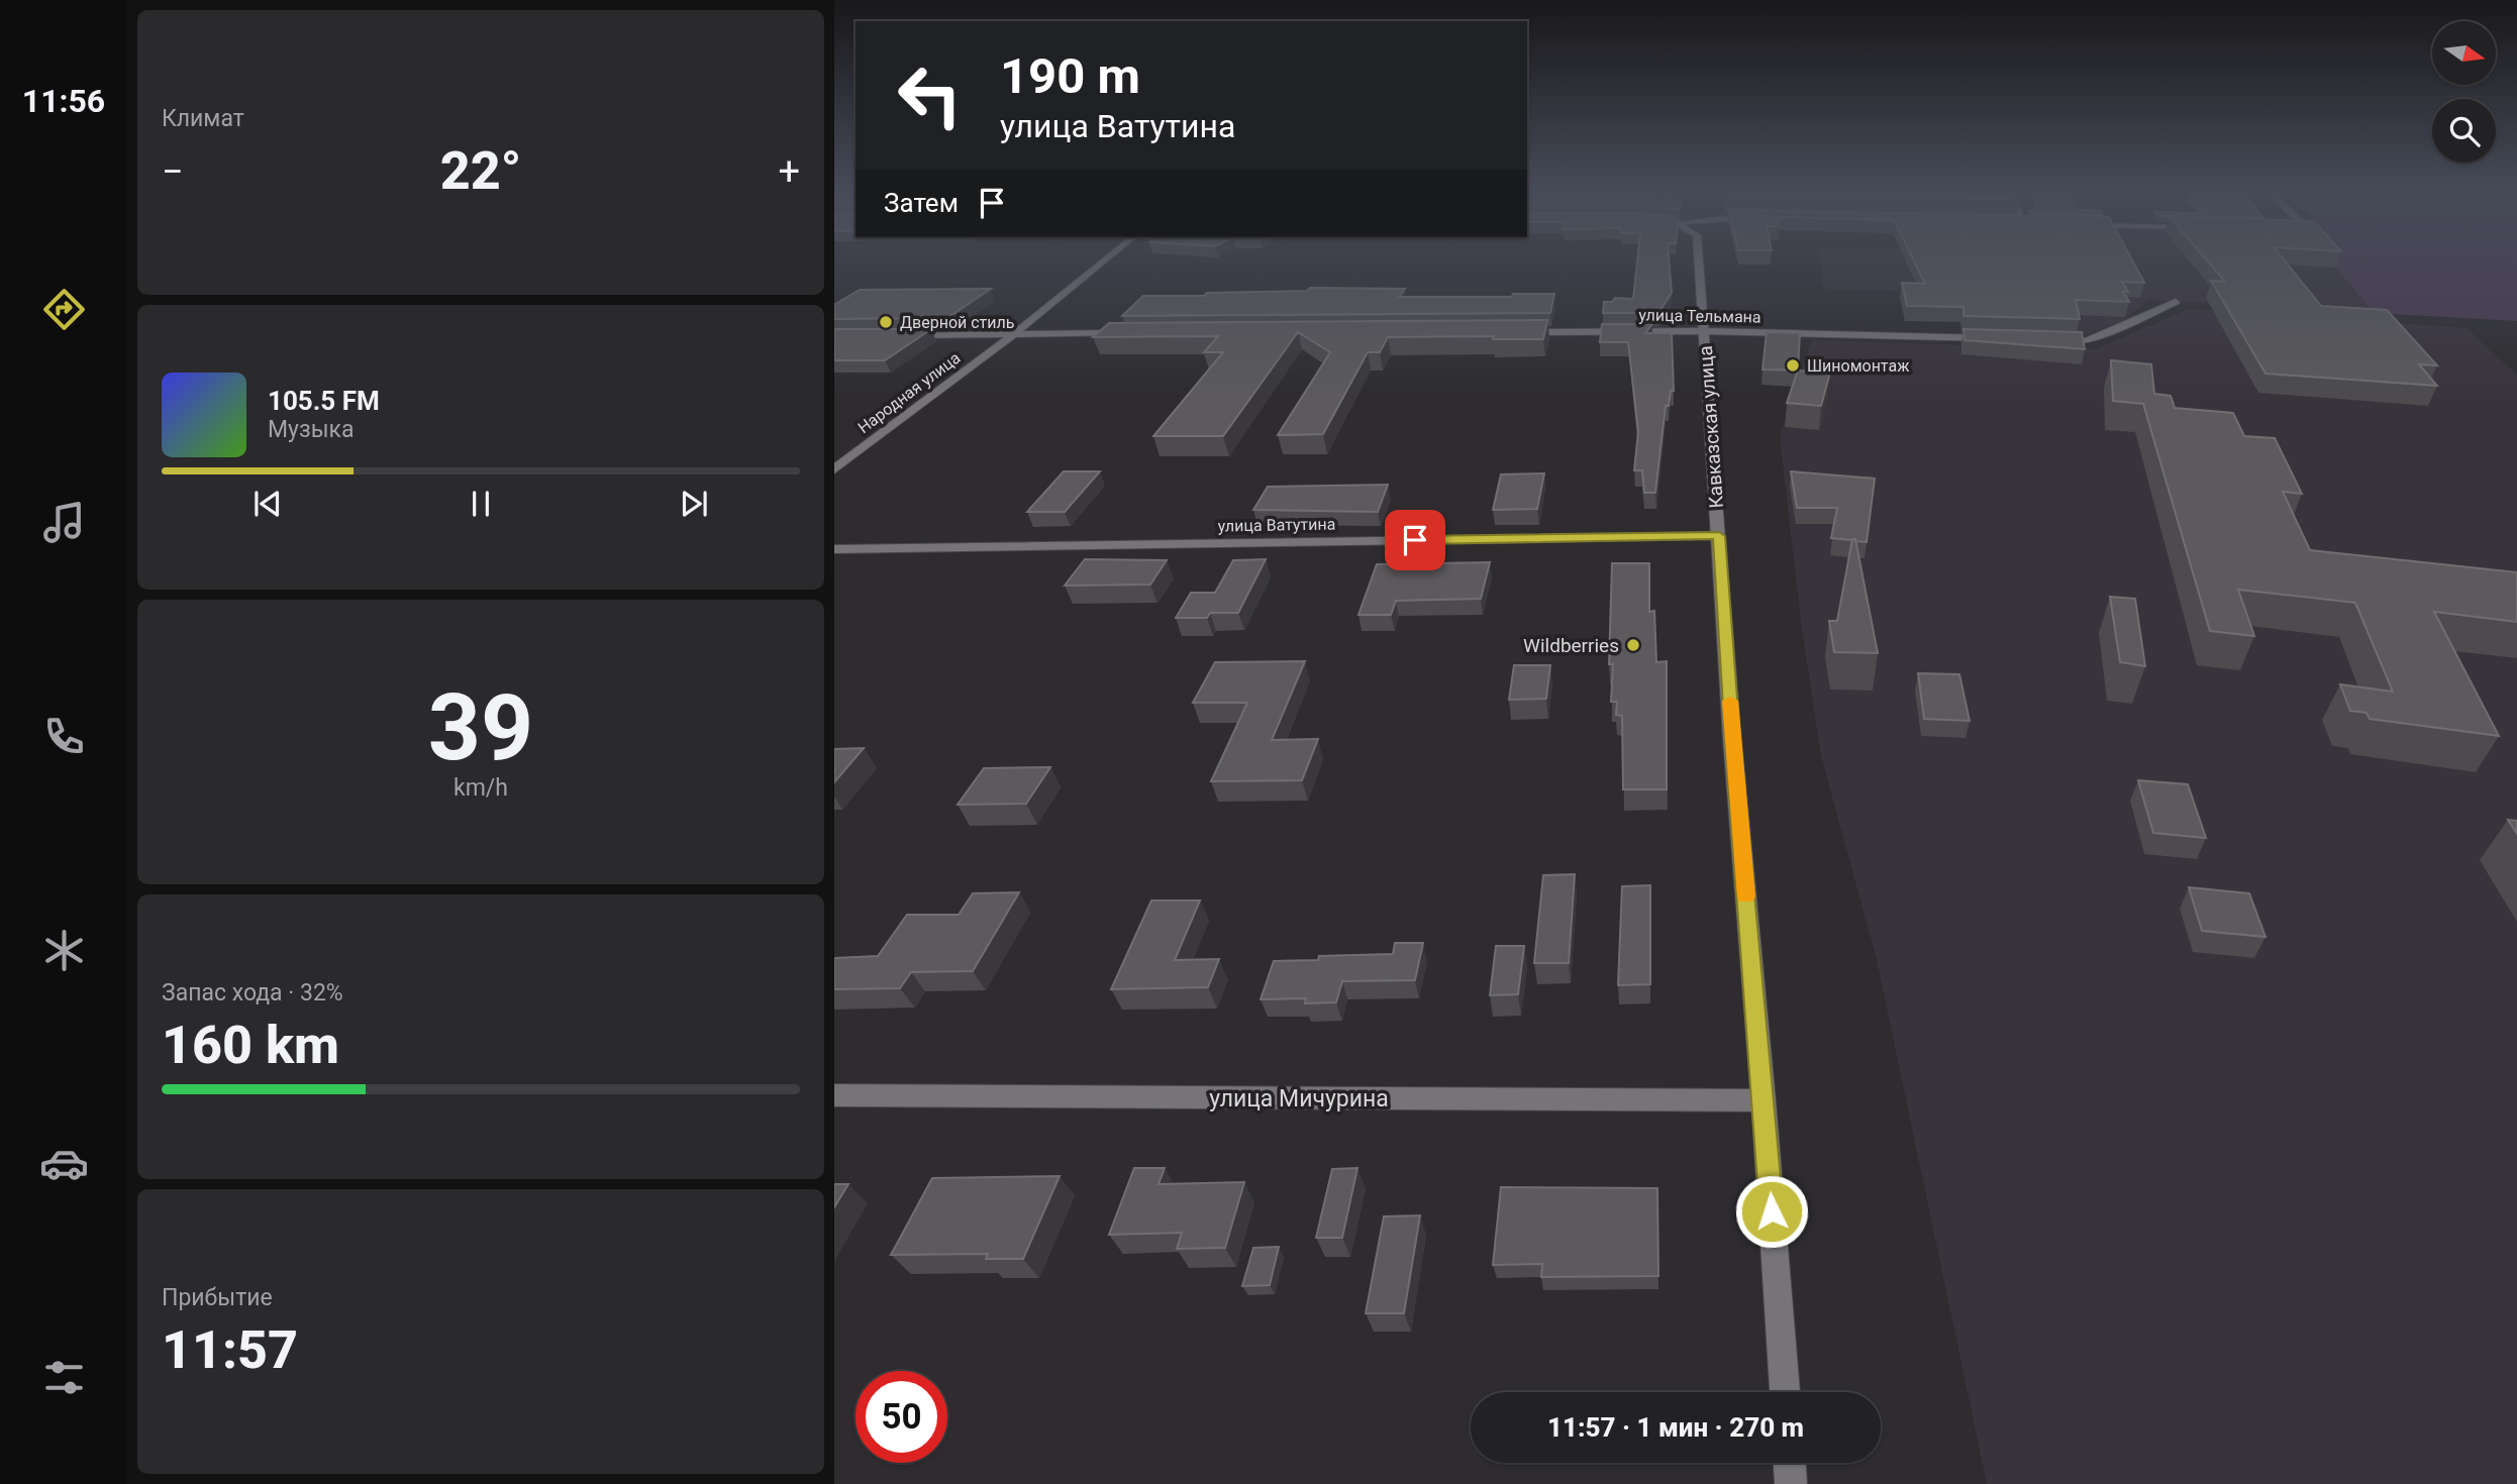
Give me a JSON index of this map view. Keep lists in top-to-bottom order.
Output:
{
  "streets": {
    "street": [
      "улица Тельмана",
      "Народная улица",
      "Кавказская улица",
      "улица Ватутина",
      "улица Мичурина"
    ]
  },
  "crossings": [
    ["улица Тельмана", "Кавказская улица"],
    ["Кавказская улица", "улица Ватутина"],
    ["Кавказская улица", "улица Мичурина"]
  ],
  "places": ["Дверной стиль", "Шиномонтаж", "Wildberries"],
  "north": "right",
  "page": {
    "tabs": "11:56",
    "tile": [
      "Климат",
      ["39", "km/h"],
      ["Запас хода · 32%", "160 km"],
      ["Прибытие", "11:57"]
    ],
    "turn": ["190 m", "улица Ватутина"],
    "heat": ["−", "22°", "+"],
    "then": "Затем",
    "song": ["105.5 FM", "Музыка"],
    "limit": "50",
    "trip": "11:57 · 1 мин · 270 m"
  }
}
